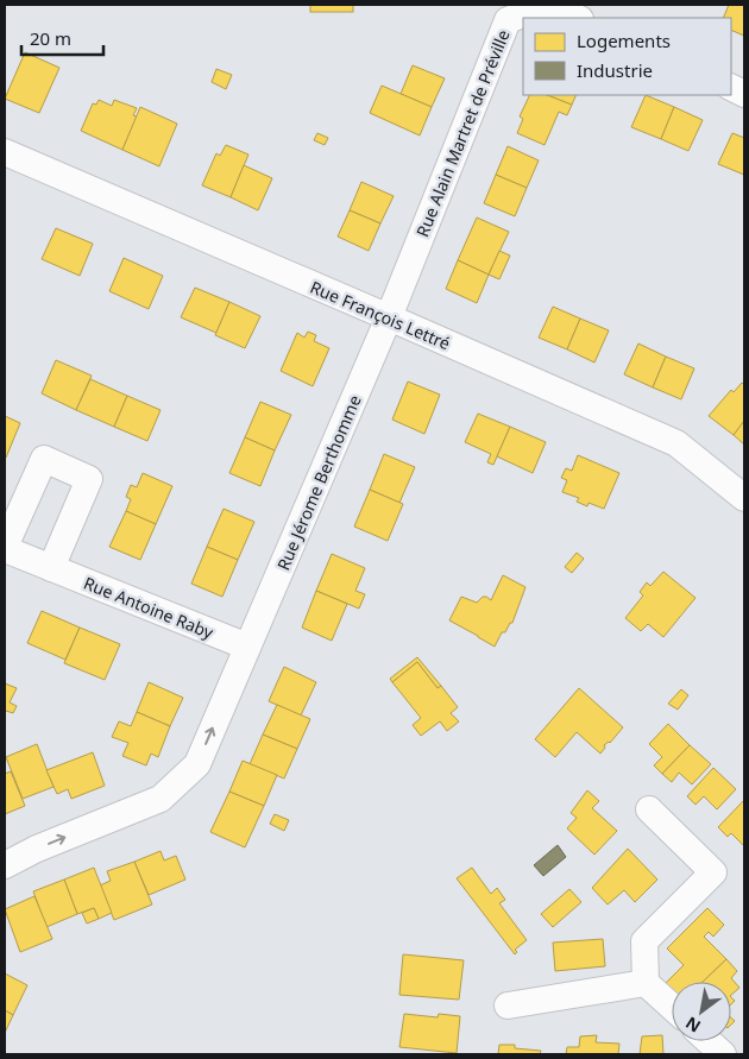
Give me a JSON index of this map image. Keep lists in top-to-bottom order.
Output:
{
  "streets": {
    "street": [
      "Rue Alain Martret de Préville",
      "Rue François Lettré",
      "Rue Jérome Berthomme",
      "Rue Antoine Raby"
    ]
  },
  "crossings": [
    ["Rue Alain Martret de Préville", "Rue François Lettré"],
    ["Rue Alain Martret de Préville", "Rue Jérome Berthomme"],
    ["Rue François Lettré", "Rue Jérome Berthomme"],
    ["Rue Jérome Berthomme", "Rue Antoine Raby"]
  ],
  "one_way": ["Rue Jérome Berthomme"],
  "legend": ["Logements", "Industrie"],
  "scale_bar": "20 m",
  "north": "bottom left"
}
